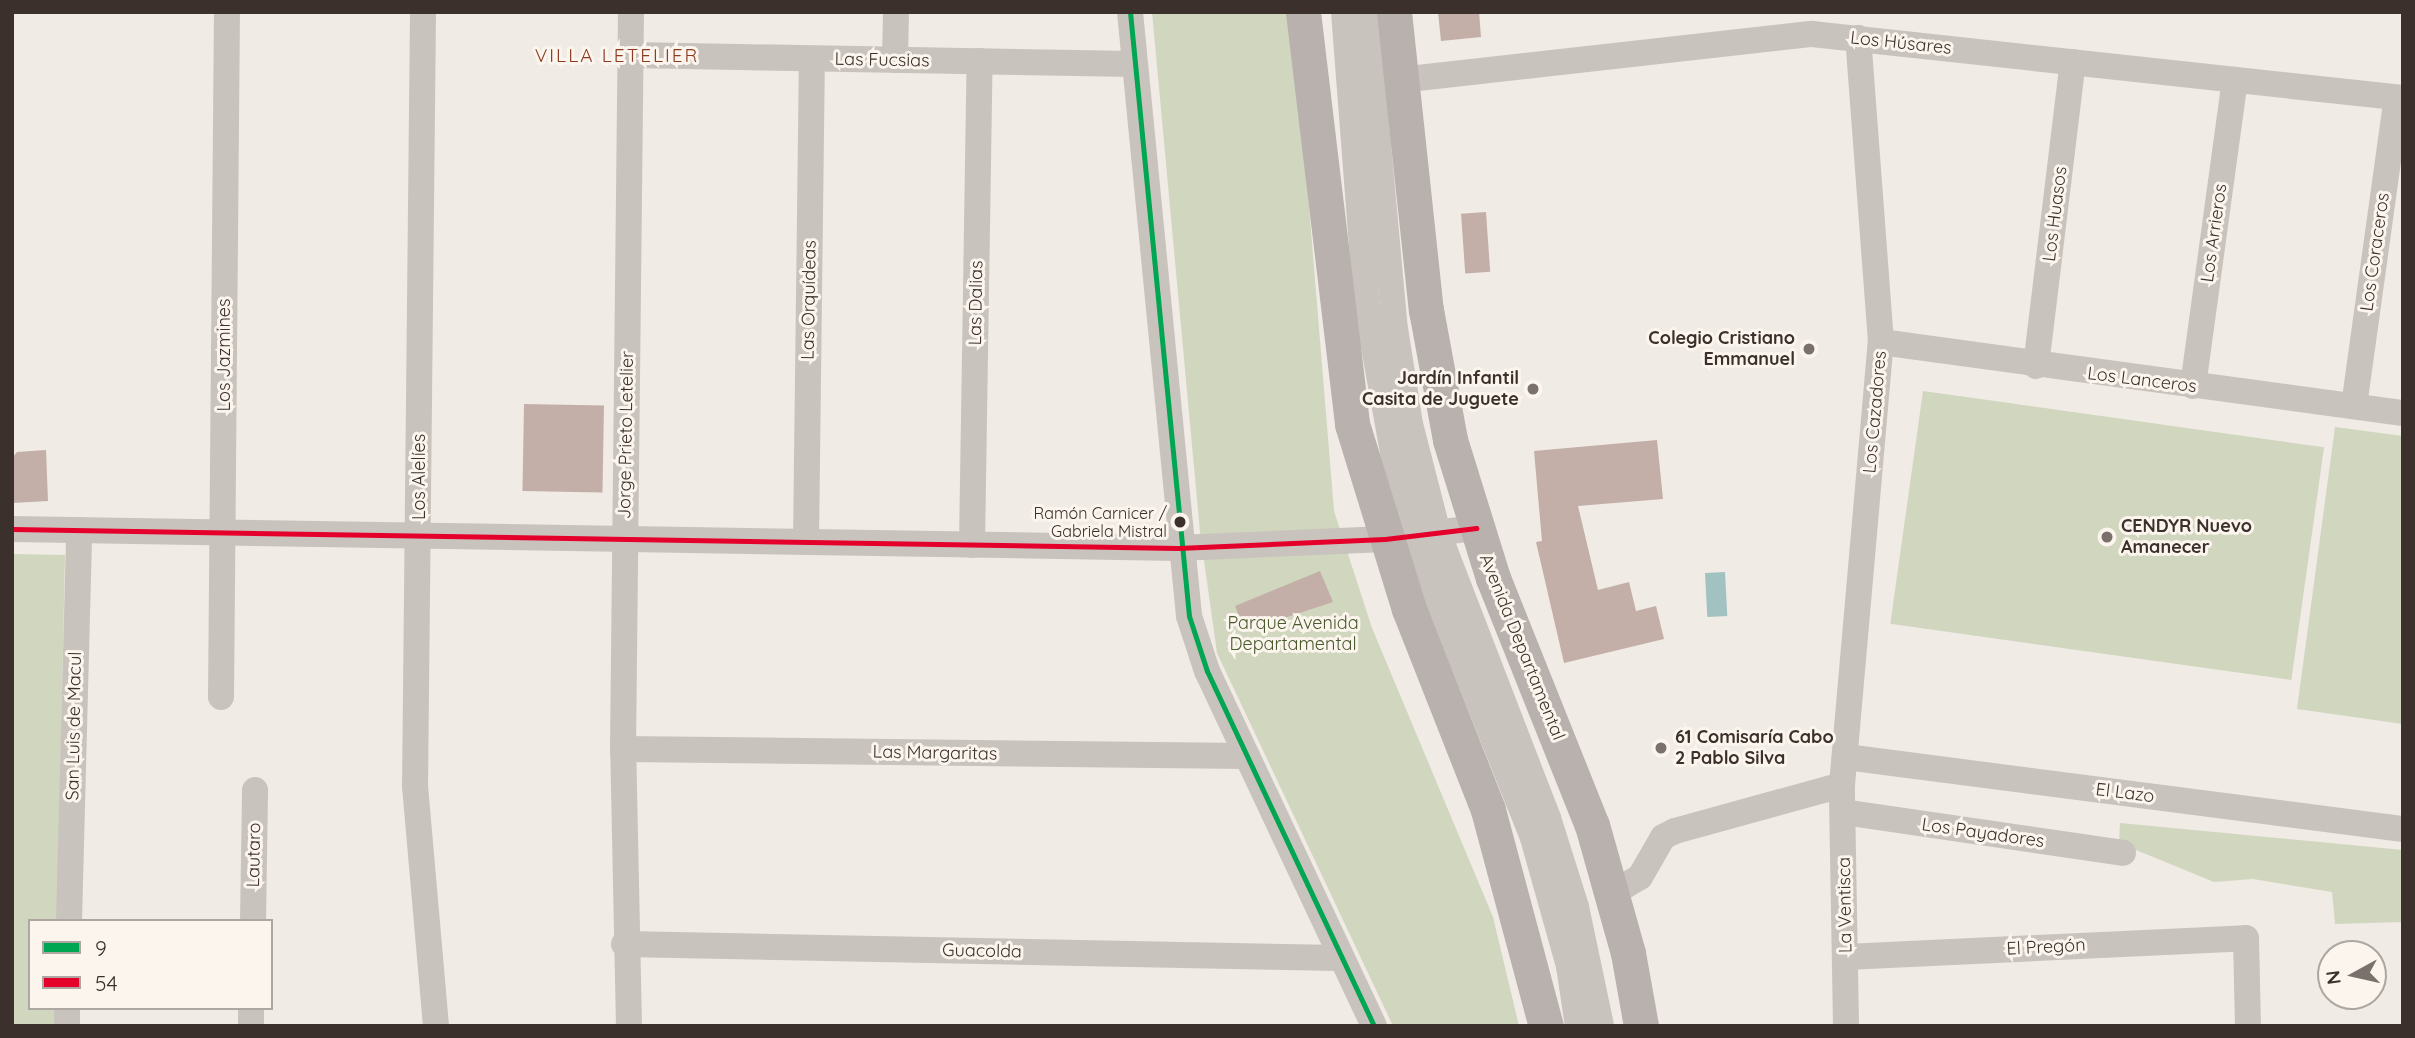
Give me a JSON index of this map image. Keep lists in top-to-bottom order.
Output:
{
  "streets": {
    "main road": ["Avenida Departamental"],
    "street": [
      "Los Húsares",
      "Las Fucsias",
      "Los Huasos",
      "Los Arrieros",
      "Los Coraceros",
      "Las Orquídeas",
      "Las Dalias",
      "Los Jazmines",
      "Los Lanceros",
      "Los Cazadores",
      "Jorge Prieto Letelier",
      "Los Alelíes",
      "San Luis de Macul",
      "Las Margaritas",
      "El Lazo",
      "Los Payadores",
      "Lautaro",
      "La Ventisca",
      "El Pregón",
      "Guacolda"
    ]
  },
  "crossings": [
    ["Los Húsares", "Los Huasos"],
    ["Los Húsares", "Los Arrieros"],
    ["Los Húsares", "Los Coraceros"],
    ["Los Húsares", "Los Cazadores"],
    ["Los Húsares", "Avenida Departamental"],
    ["Las Fucsias", "Las Orquídeas"],
    ["Las Fucsias", "Las Dalias"],
    ["Las Fucsias", "Jorge Prieto Letelier"],
    ["Los Huasos", "Los Lanceros"],
    ["Los Arrieros", "Los Lanceros"],
    ["Los Coraceros", "Los Lanceros"],
    ["Los Lanceros", "Los Cazadores"],
    ["Los Cazadores", "El Lazo"],
    ["Los Cazadores", "La Ventisca"],
    ["Jorge Prieto Letelier", "Las Margaritas"],
    ["Jorge Prieto Letelier", "Guacolda"],
    ["Los Payadores", "La Ventisca"],
    ["La Ventisca", "El Pregón"]
  ],
  "districts": ["VILLA LETELIER"],
  "parks": ["Parque Avenida Departamental"],
  "places": [
    "Colegio Cristiano Emmanuel",
    "Jardín Infantil Casita de Juguete",
    "Ramón Carnicer / Gabriela Mistral",
    "CENDYR Nuevo Amanecer",
    "61 Comisaría Cabo 2 Pablo Silva"
  ],
  "lines": ["transit line 9", "transit line 54"],
  "legend": ["9", "54"],
  "north": "left"
}
